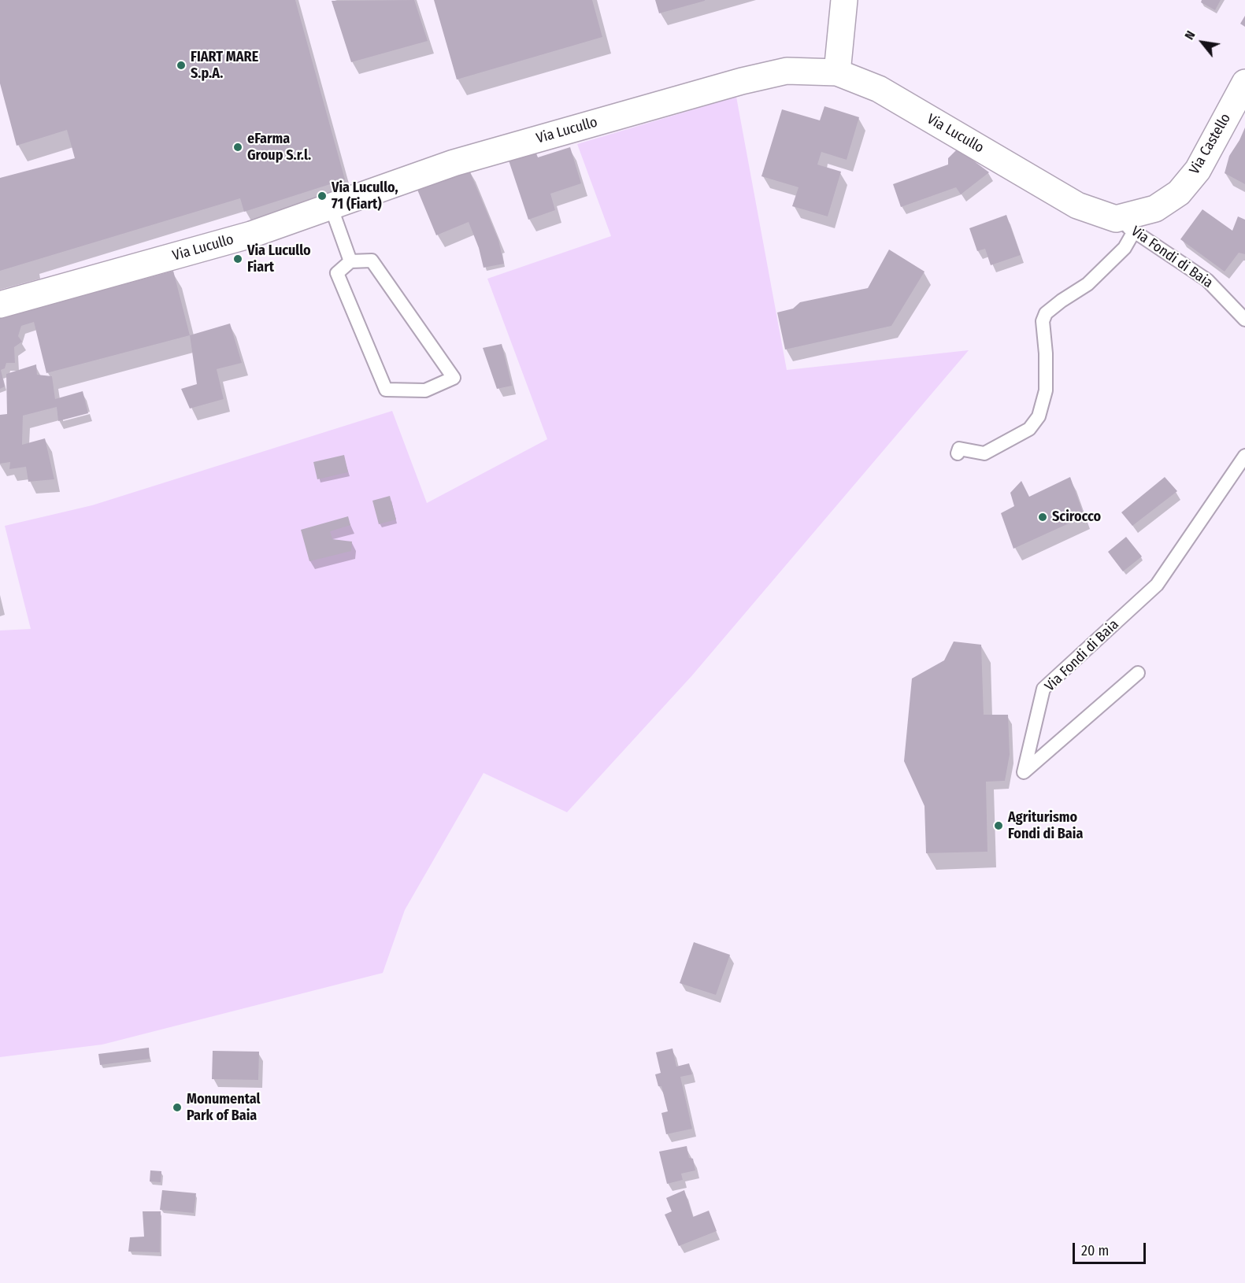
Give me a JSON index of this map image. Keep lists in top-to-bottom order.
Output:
{
  "streets": {
    "main road": ["Via Lucullo", "Via Castello"],
    "lane": ["Via Fondi di Baia"]
  },
  "crossings": [
    ["Via Lucullo", "Via Castello"],
    ["Via Lucullo", "Via Fondi di Baia"],
    ["Via Castello", "Via Fondi di Baia"]
  ],
  "places": [
    "FIART MARE S.p.A.",
    "eFarma Group S.r.l.",
    "Via Lucullo, 71 (Fiart)",
    "Via Lucullo Fiart",
    "Scirocco",
    "Agriturismo Fondi di Baia",
    "Monumental Park of Baia"
  ],
  "scale_bar": "20 m",
  "north": "top left"
}
